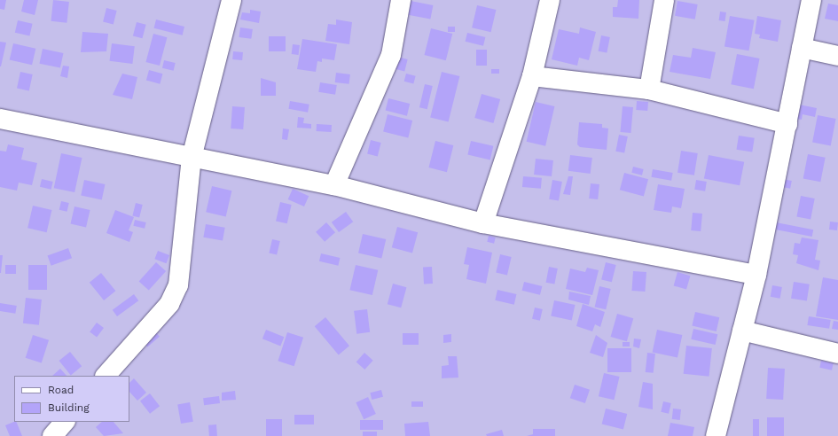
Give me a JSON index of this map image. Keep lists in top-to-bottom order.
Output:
{
  "legend": ["Road", "Building"]
}
